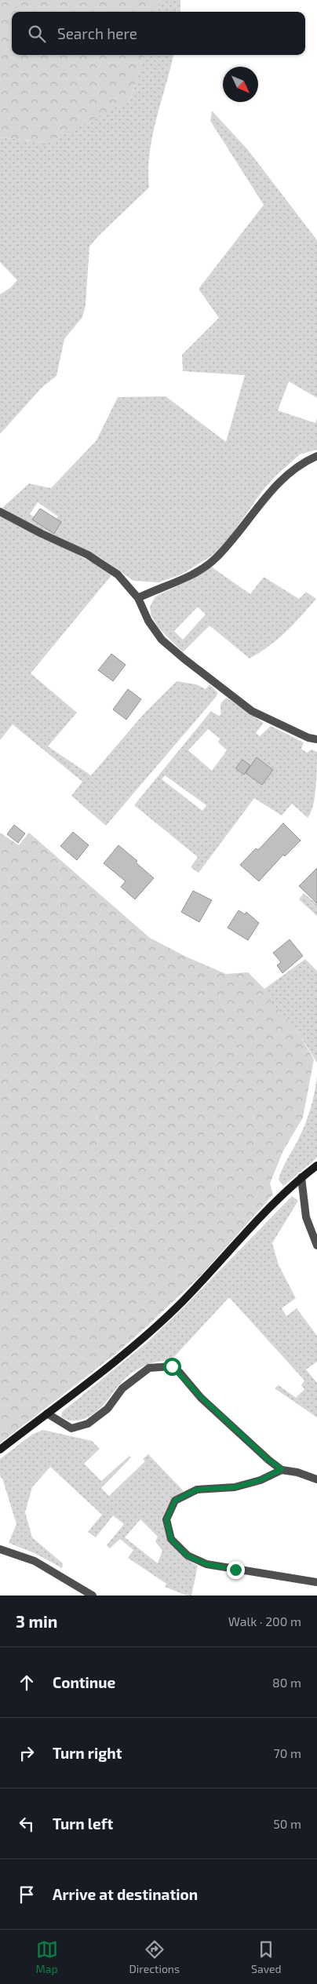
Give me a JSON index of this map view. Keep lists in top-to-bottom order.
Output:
{
  "north": "bottom right",
  "page": {
    "search": "Search here",
    "heading": ["3 min", "Walk · 200 m"],
    "list": [
      ["Continue", "80 m"],
      ["Turn right", "70 m"],
      ["Turn left", "50 m"],
      "Arrive at destination"
    ],
    "nav": ["Map", "Directions", "Saved"]
  }
}
